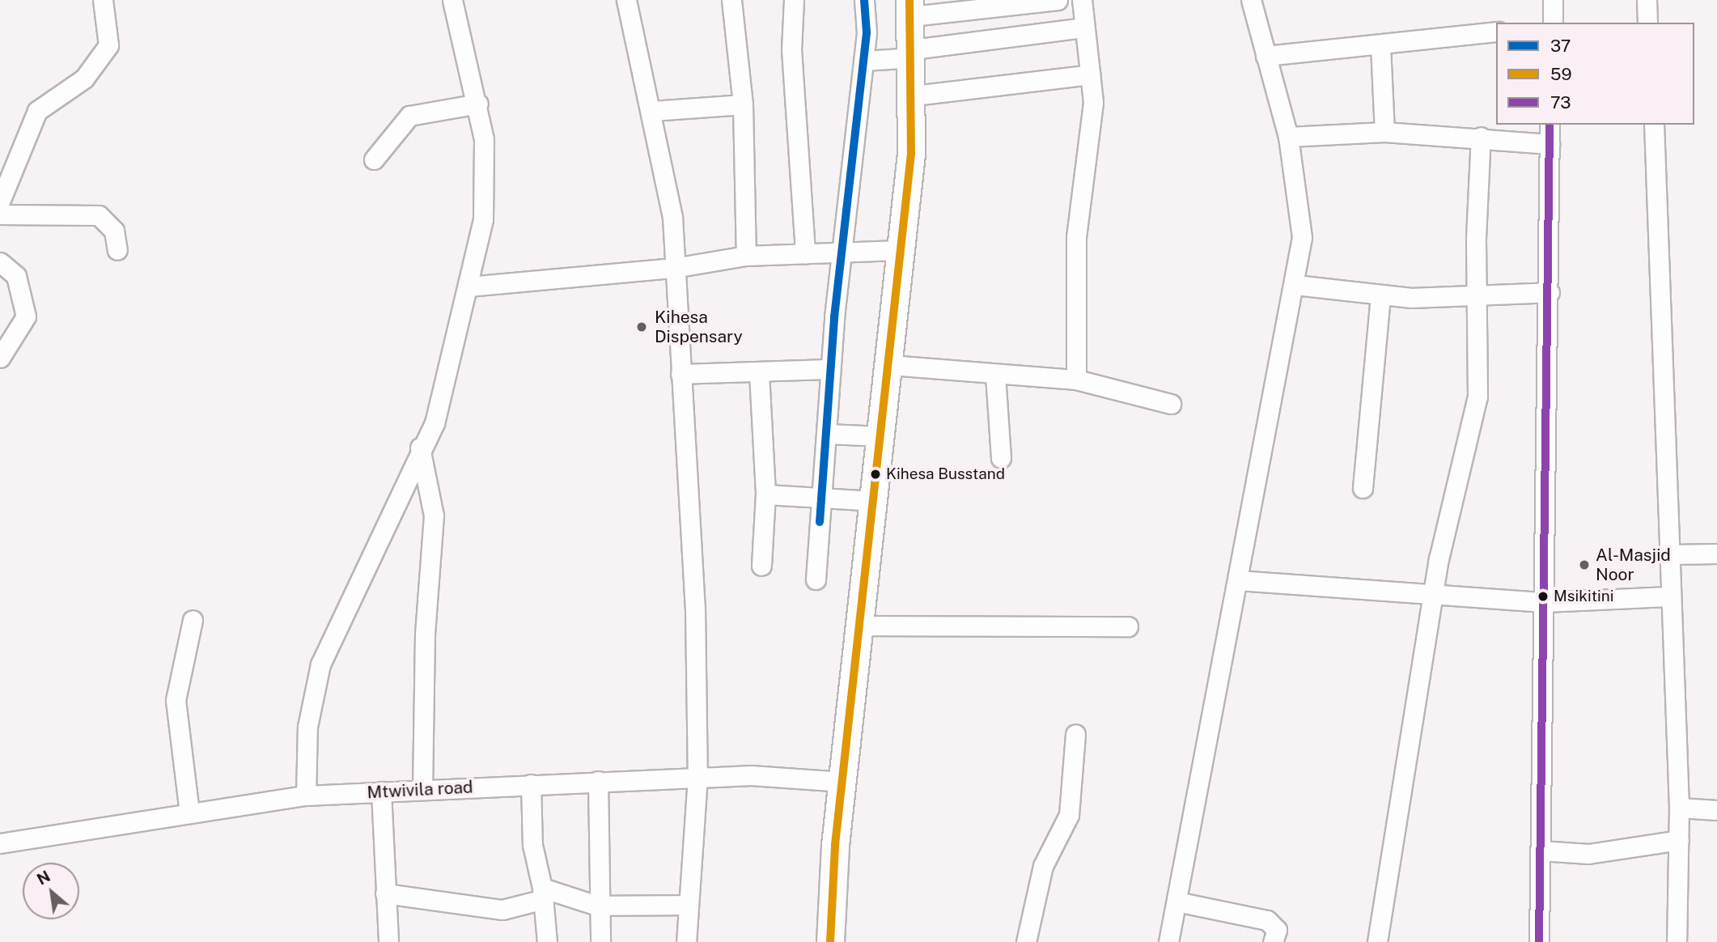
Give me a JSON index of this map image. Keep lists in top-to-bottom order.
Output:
{
  "streets": {
    "street": ["Mtwivila road"]
  },
  "places": [
    "Kihesa Dispensary",
    "Kihesa Busstand",
    "Al-Masjid Noor",
    "Msikitini"
  ],
  "lines": ["transit line 37", "transit line 59", "transit line 73"],
  "legend": ["37", "59", "73"],
  "north": "top left"
}
